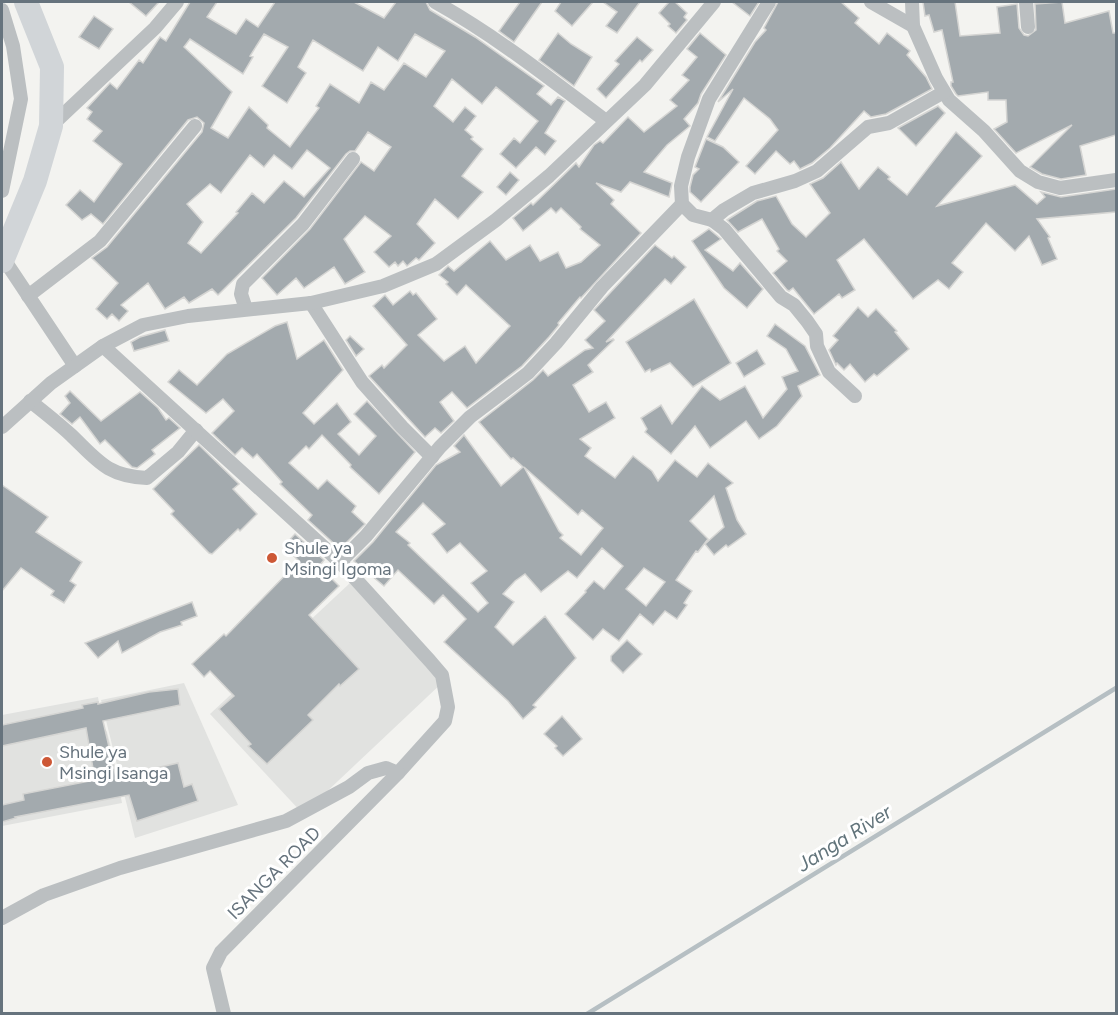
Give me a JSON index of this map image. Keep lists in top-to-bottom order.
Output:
{
  "streets": {
    "street": ["ISANGA ROAD"]
  },
  "water": ["Janga River"],
  "places": ["Shule ya Msingi Igoma", "Shule ya Msingi Isanga"]
}
